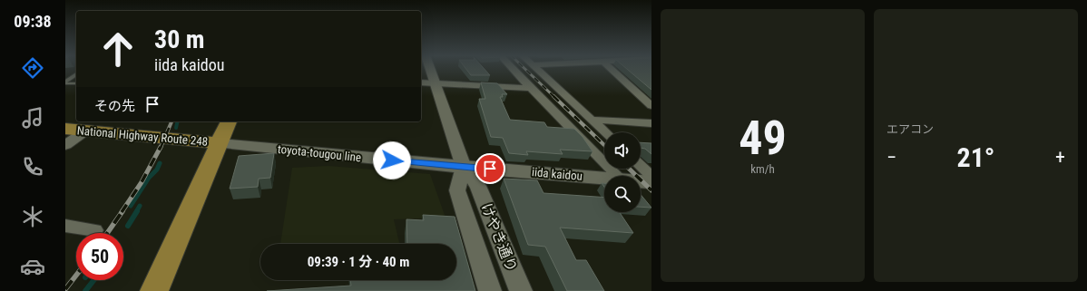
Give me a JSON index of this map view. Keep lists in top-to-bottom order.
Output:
{
  "streets": {
    "highway": ["National Highway Route 248"],
    "main road": ["toyota-tougou line", "iida kaidou"],
    "street": ["けやき通り"]
  },
  "crossings": [
    ["National Highway Route 248", "toyota-tougou line"],
    ["toyota-tougou line", "iida kaidou"],
    ["toyota-tougou line", "けやき通り"],
    ["iida kaidou", "けやき通り"]
  ],
  "page": {
    "tabs": "09:38",
    "tile": [
      ["49", "km/h"],
      "エアコン"
    ],
    "turn": ["30 m", "iida kaidou"],
    "then": "その先",
    "heat": ["−", "21°", "+"],
    "limit": "50",
    "trip": "09:39 · 1 分 · 40 m"
  }
}
